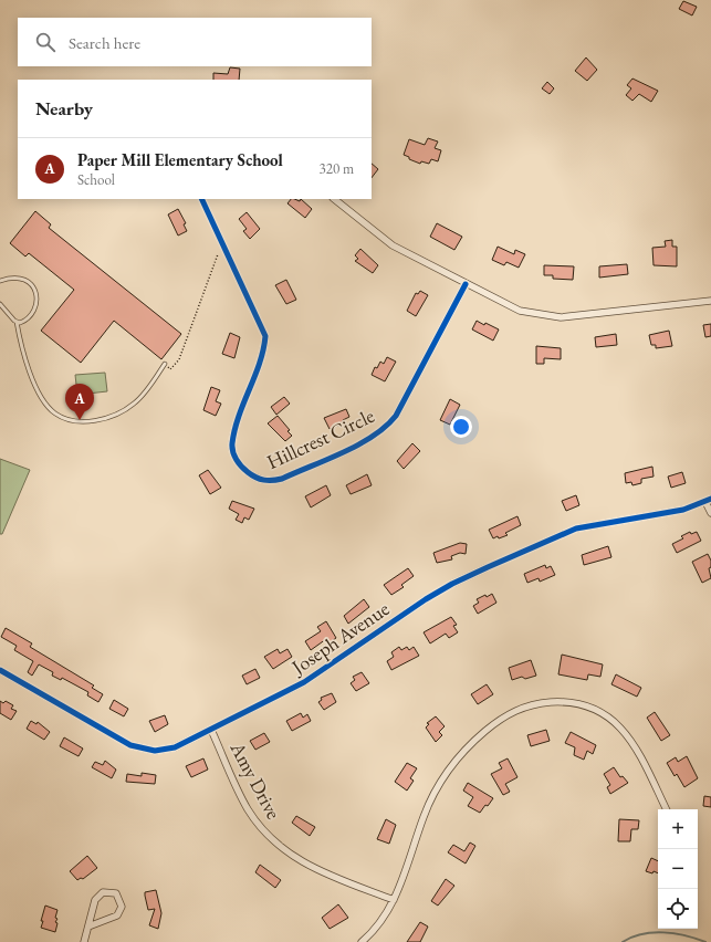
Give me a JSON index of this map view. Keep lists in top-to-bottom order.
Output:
{
  "streets": {
    "street": ["Hillcrest Circle", "Joseph Avenue", "Amy Drive"]
  },
  "crossings": [
    ["Joseph Avenue", "Amy Drive"]
  ],
  "page": {
    "search": "Search here",
    "heading": "Nearby",
    "list": [
      {
        "mark": "A",
        "name": "Paper Mill Elementary School",
        "note": "School",
        "value": "320 m"
      }
    ],
    "pins": "A",
    "map_buttons": ["+", "−"]
  }
}
